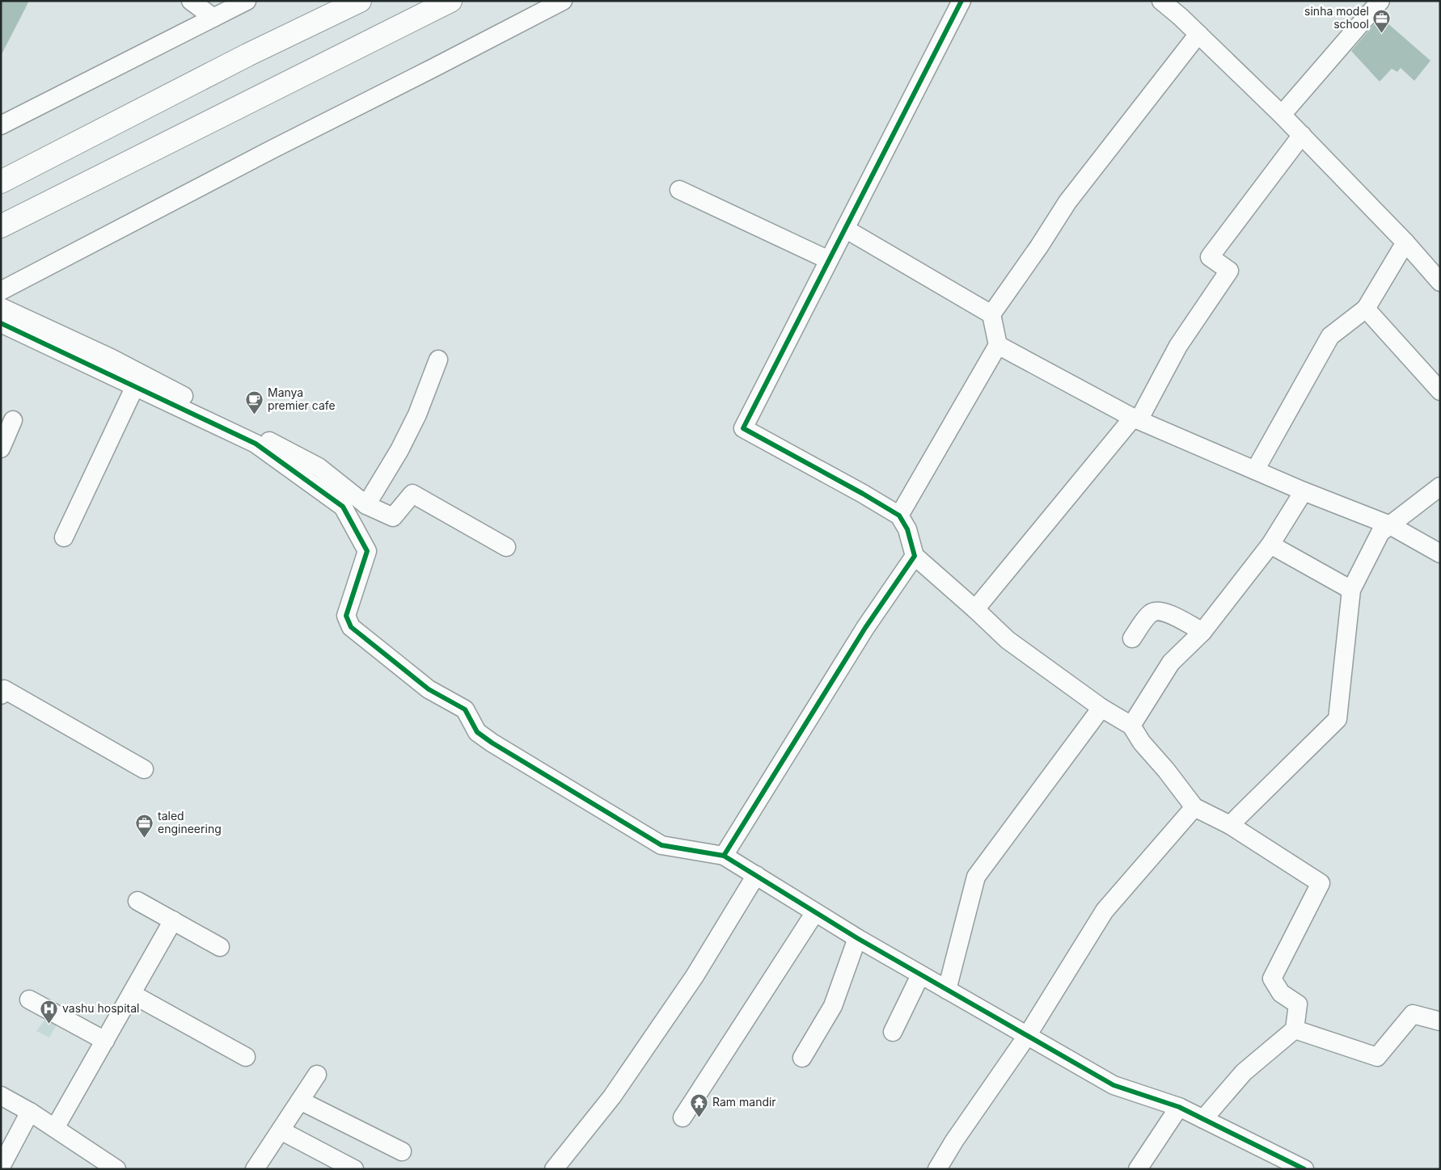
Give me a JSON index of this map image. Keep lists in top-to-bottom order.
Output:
{
  "places": {
    "office": ["sinha model school", "taled engineering"],
    "cafe": ["Manya premier cafe"],
    "hospital": ["vashu hospital"],
    "temple": ["Ram mandir"]
  }
}
